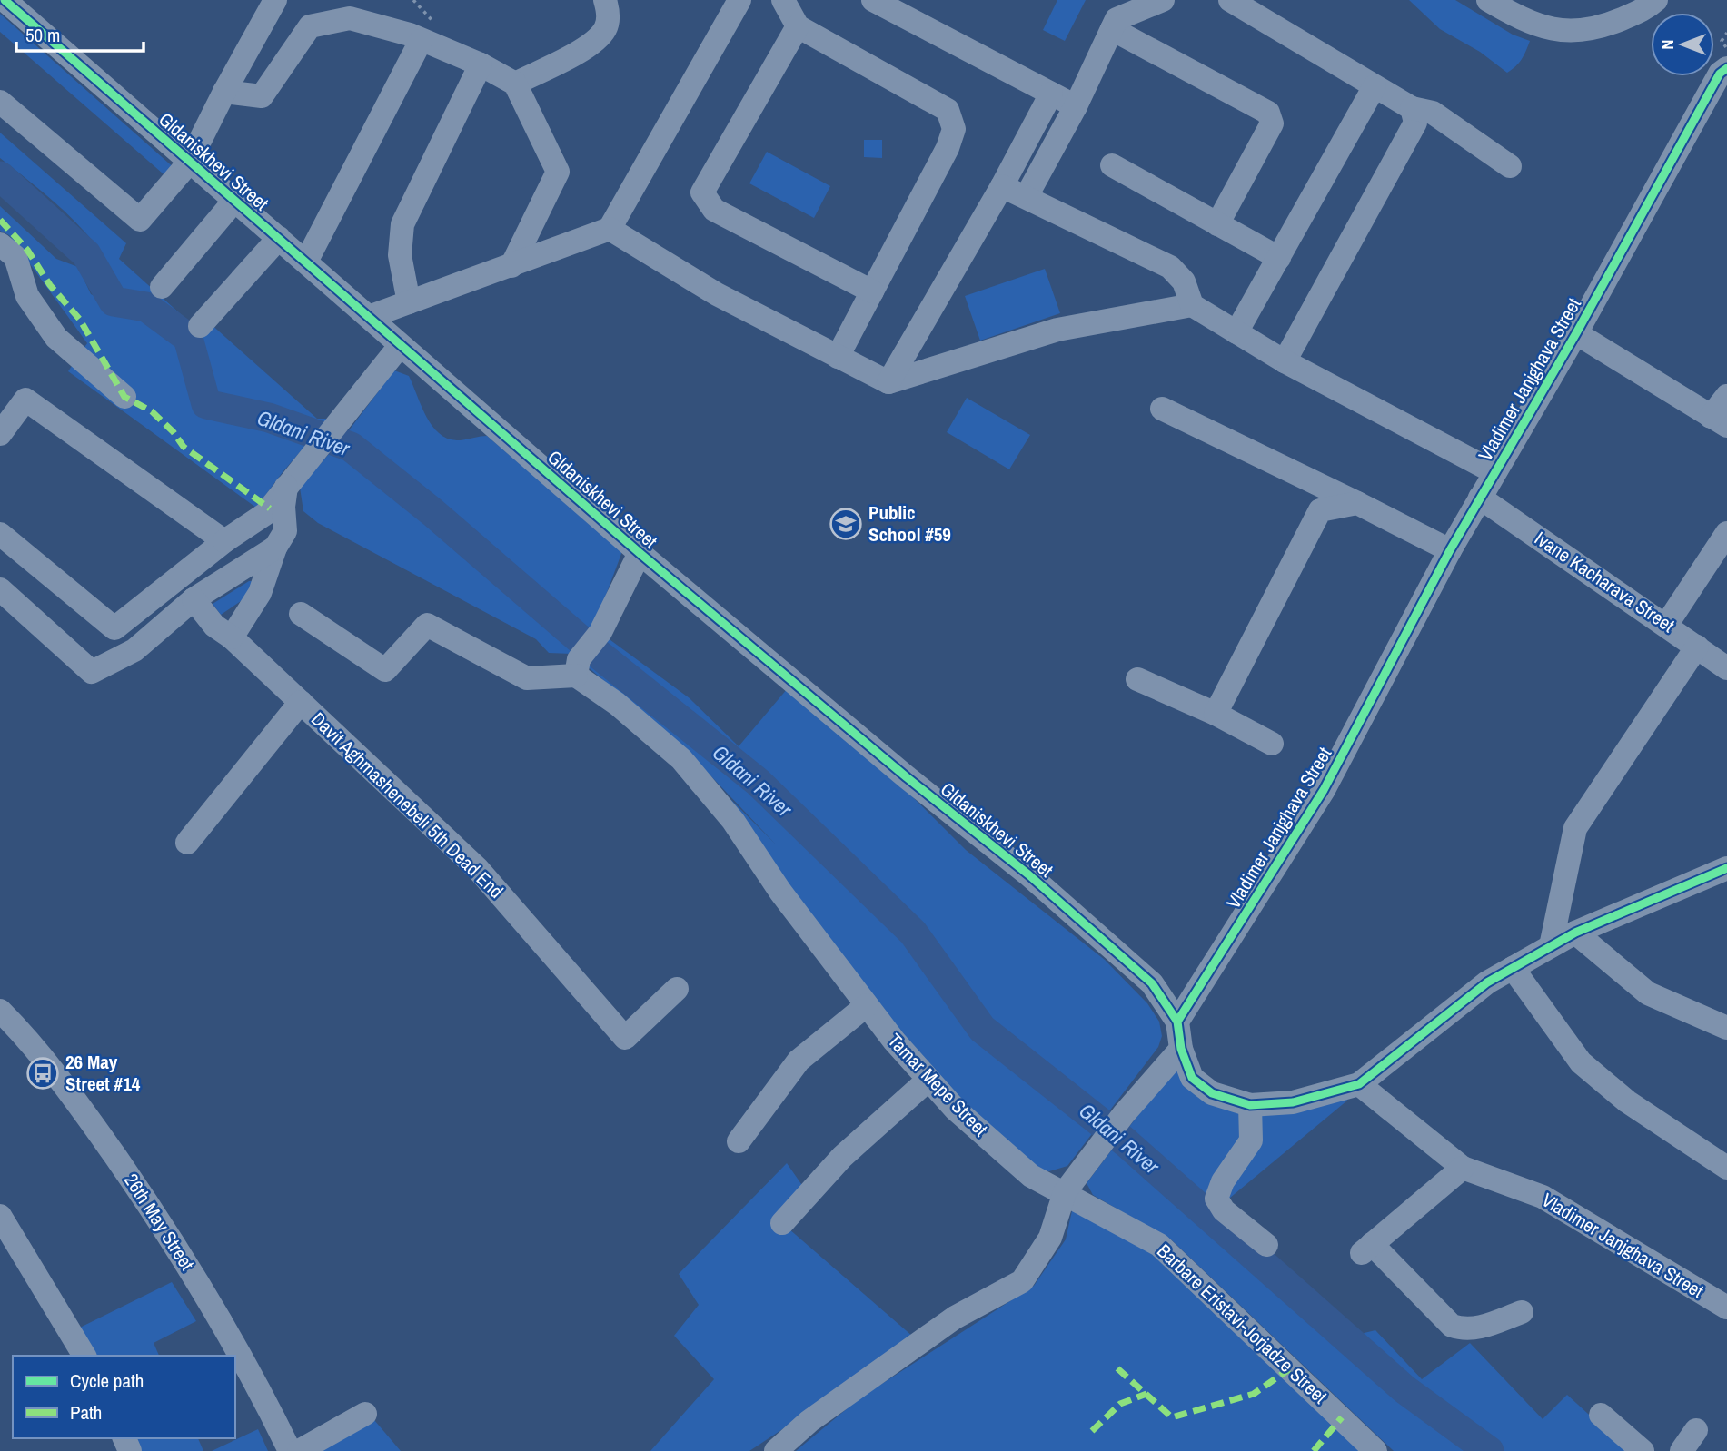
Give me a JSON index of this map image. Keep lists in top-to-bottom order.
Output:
{
  "streets": {
    "street": [
      "Gldaniskhevi Street",
      "Vladimer Janjghava Street",
      "Ivane Kacharava Street",
      "Davit Aghmashenebeli 5th Dead End",
      "Tamar Mepe Street",
      "26th May Street",
      "Barbare Eristavi-Jorjadze Street"
    ]
  },
  "crossings": [
    ["Gldaniskhevi Street", "Vladimer Janjghava Street"],
    ["Vladimer Janjghava Street", "Ivane Kacharava Street"],
    ["Tamar Mepe Street", "Barbare Eristavi-Jorjadze Street"]
  ],
  "water": ["Gldani River"],
  "places": {
    "school or university": ["Public School #59"],
    "bus stop": ["26 May Street #14"]
  },
  "legend": ["Cycle path", "Path"],
  "scale_bar": "50 m",
  "north": "left"
}
